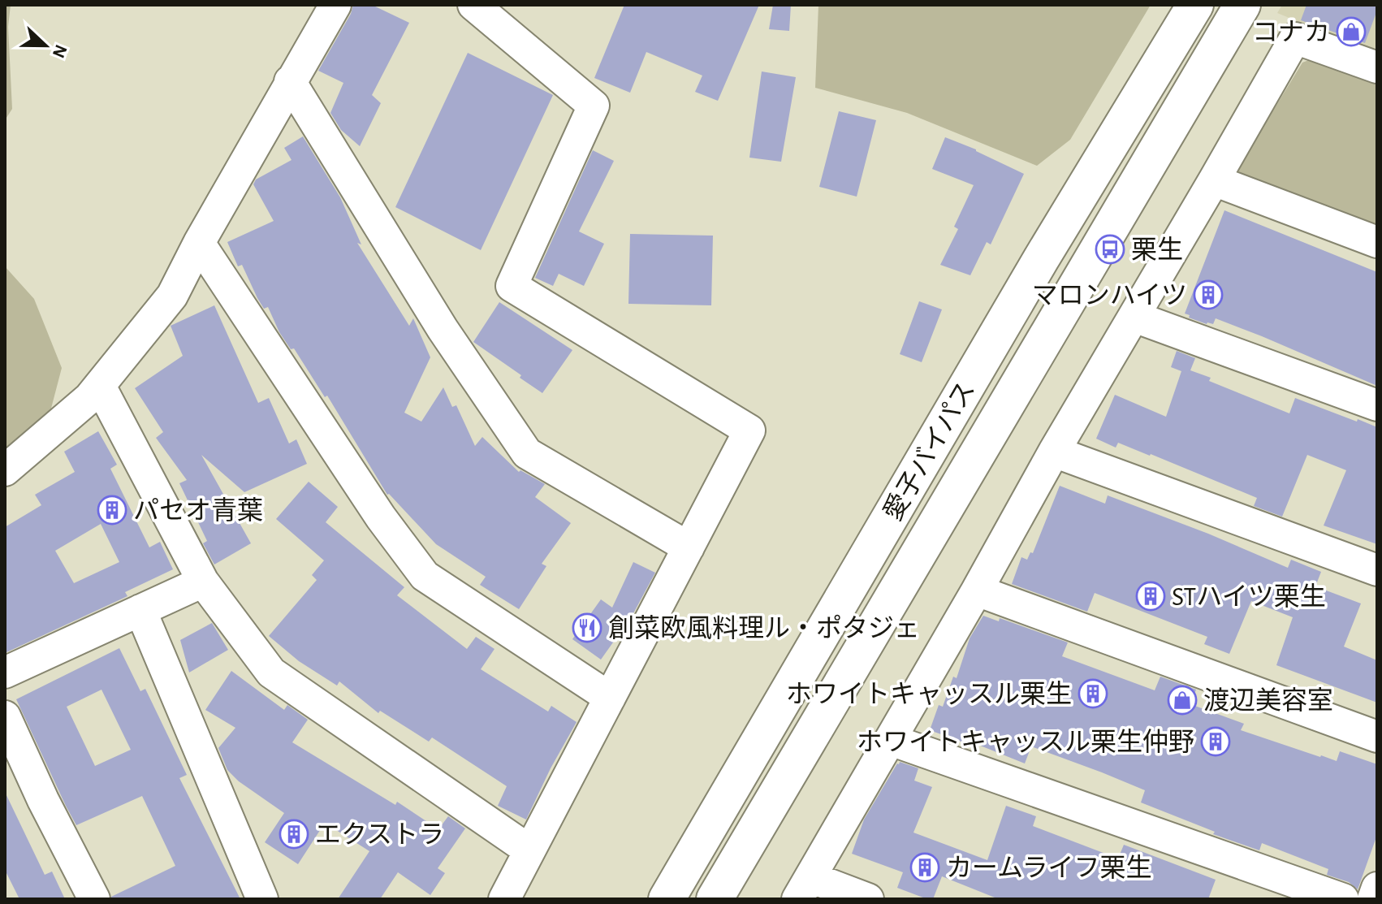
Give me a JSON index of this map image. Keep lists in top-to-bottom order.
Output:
{
  "streets": {
    "highway": ["愛子バイパス"]
  },
  "places": {
    "shop": ["コナカ", "渡辺美容室"],
    "bus stop": ["栗生"],
    "building": [
      "マロンハイツ",
      "パセオ青葉",
      "STハイツ栗生",
      "ホワイトキャッスル栗生",
      "ホワイトキャッスル栗生仲野",
      "エクストラ",
      "カームライフ栗生"
    ],
    "restaurant": ["創菜欧風料理ル・ポタジェ"]
  },
  "north": "right"
}
